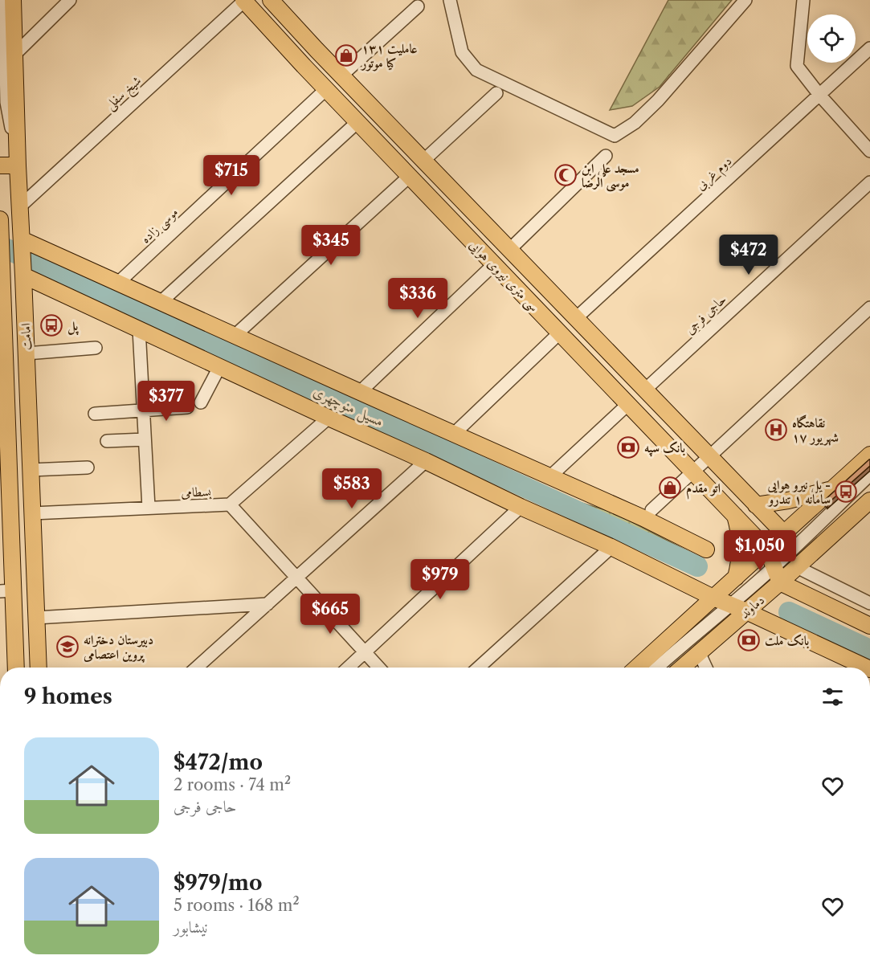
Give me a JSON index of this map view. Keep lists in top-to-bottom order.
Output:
{
  "streets": {
    "main road": ["سی متری نیروی هوایی", "امامت", "دماوند"],
    "street": [
      "شیخ سفلی",
      "دوم غربی",
      "موسی زاده",
      "حاجی فرجی",
      "بسطامی"
    ]
  },
  "crossings": [
    ["شیخ سفلی", "سی متری نیروی هوایی"],
    ["شیخ سفلی", "امامت"],
    ["دوم غربی", "سی متری نیروی هوایی"],
    ["موسی زاده", "سی متری نیروی هوایی"],
    ["سی متری نیروی هوایی", "حاجی فرجی"],
    ["امامت", "بسطامی"]
  ],
  "water": ["مسیل منوچهری"],
  "places": {
    "shop": ["عاملیت ۱۳۱ کیا موتور", "اتو مقدم"],
    "mosque": ["مسجد علی ابن موسی الرضا"],
    "bus stop": ["پل", "پل نیرو هوایی - سامانه ۱ تندرو"],
    "hospital": ["نقاهتگاه ۱۷ شهریور"],
    "bank": ["بانک سپه", "بانک ملت"],
    "school or university": ["دبیرستان دخترانه پروین اعتصامی"]
  },
  "page": {
    "price": [
      "$715",
      "$345",
      "$472",
      "$336",
      "$377",
      "$583",
      "$1,050",
      "$979",
      "$665"
    ],
    "heading": "9 homes",
    "list": [
      {
        "name": "$472/mo",
        "note": "2 rooms · 74 m² · حاجی فرجی"
      },
      {
        "name": "$979/mo",
        "note": "5 rooms · 168 m² · نیشابور"
      }
    ]
  }
}
